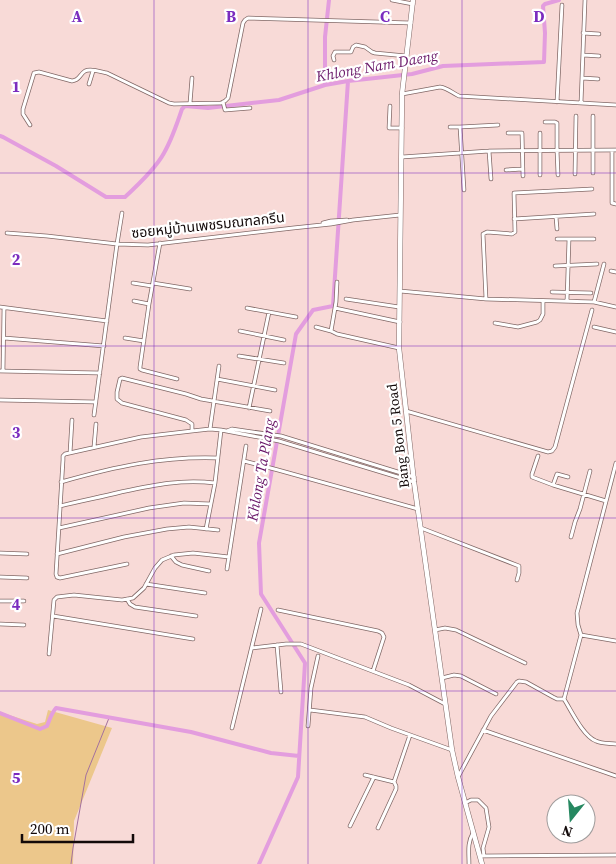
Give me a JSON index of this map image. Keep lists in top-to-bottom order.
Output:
{
  "streets": {
    "main road": ["Bang Bon 5 Road"],
    "street": ["ซอยหมู่บ้านเพชรมณฑลกรีน"]
  },
  "crossings": [
    ["ซอยหมู่บ้านเพชรมณฑลกรีน", "Bang Bon 5 Road"]
  ],
  "water": ["Khlong Nam Daeng", "Khlong Ta Plang"],
  "scale_bar": "200 m",
  "north": "bottom",
  "grid": {
    "columns": [
      "A",
      "B",
      "C",
      "D"
    ],
    "rows": [
      "1",
      "2",
      "3",
      "4",
      "5"
    ]
  }
}
